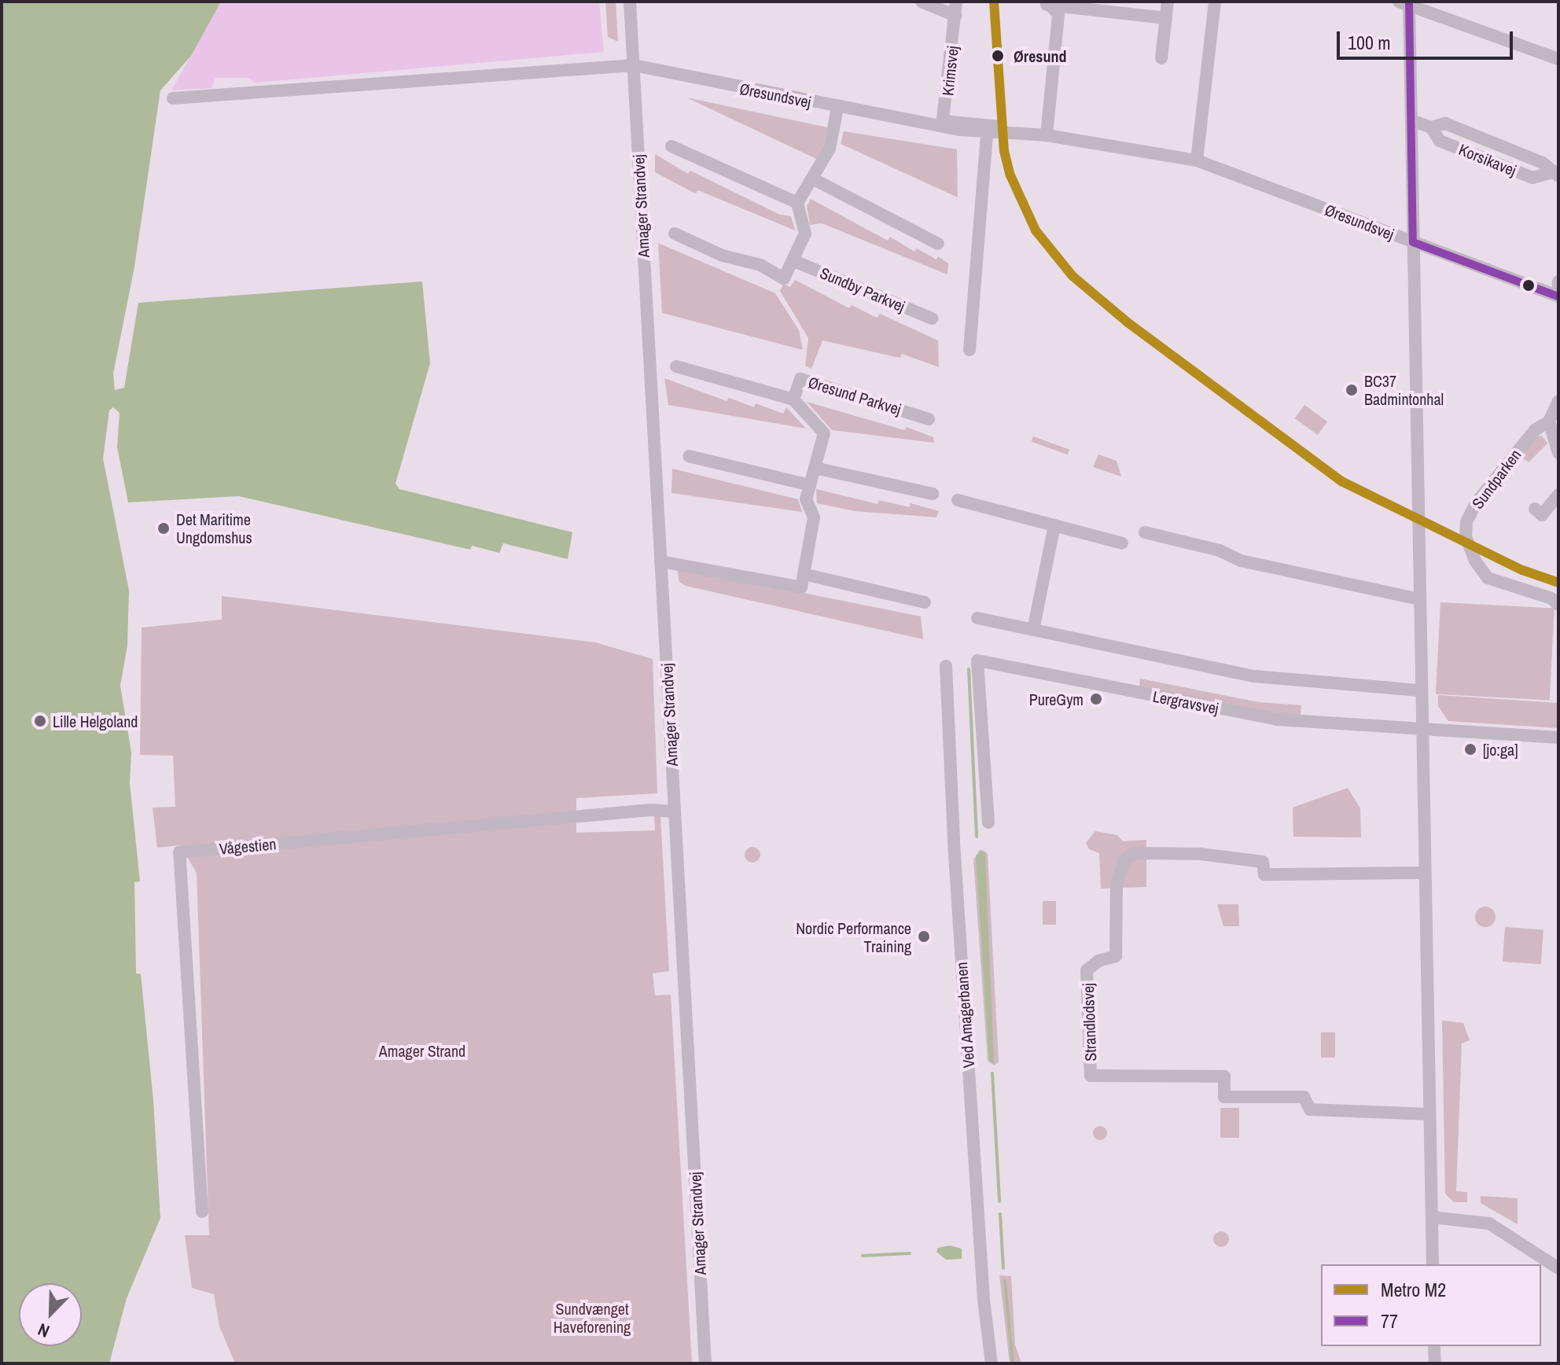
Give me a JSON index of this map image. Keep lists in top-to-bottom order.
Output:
{
  "streets": {
    "street": [
      "Krimsvej",
      "Øresundsvej",
      "Korsikavej",
      "Amager Strandvej",
      "Sundby Parkvej",
      "Øresund Parkvej",
      "Sundparken",
      "Lergravsvej",
      "Vågestien",
      "Ved Amagerbanen",
      "Strandlodsvej"
    ]
  },
  "crossings": [
    ["Krimsvej", "Øresundsvej"],
    ["Øresundsvej", "Amager Strandvej"],
    ["Amager Strandvej", "Vågestien"]
  ],
  "parks": ["Amager Strand", "Sundvænget Haveforening"],
  "places": [
    "Øresund",
    "BC37 Badmintonhal",
    "Det Maritime Ungdomshus",
    "PureGym",
    "Lille Helgoland",
    "[jo:ga]",
    "Nordic Performance Training"
  ],
  "lines": ["metro line M2", "transit line 77"],
  "legend": ["Metro M2", "77"],
  "scale_bar": "100 m",
  "north": "bottom left"
}
